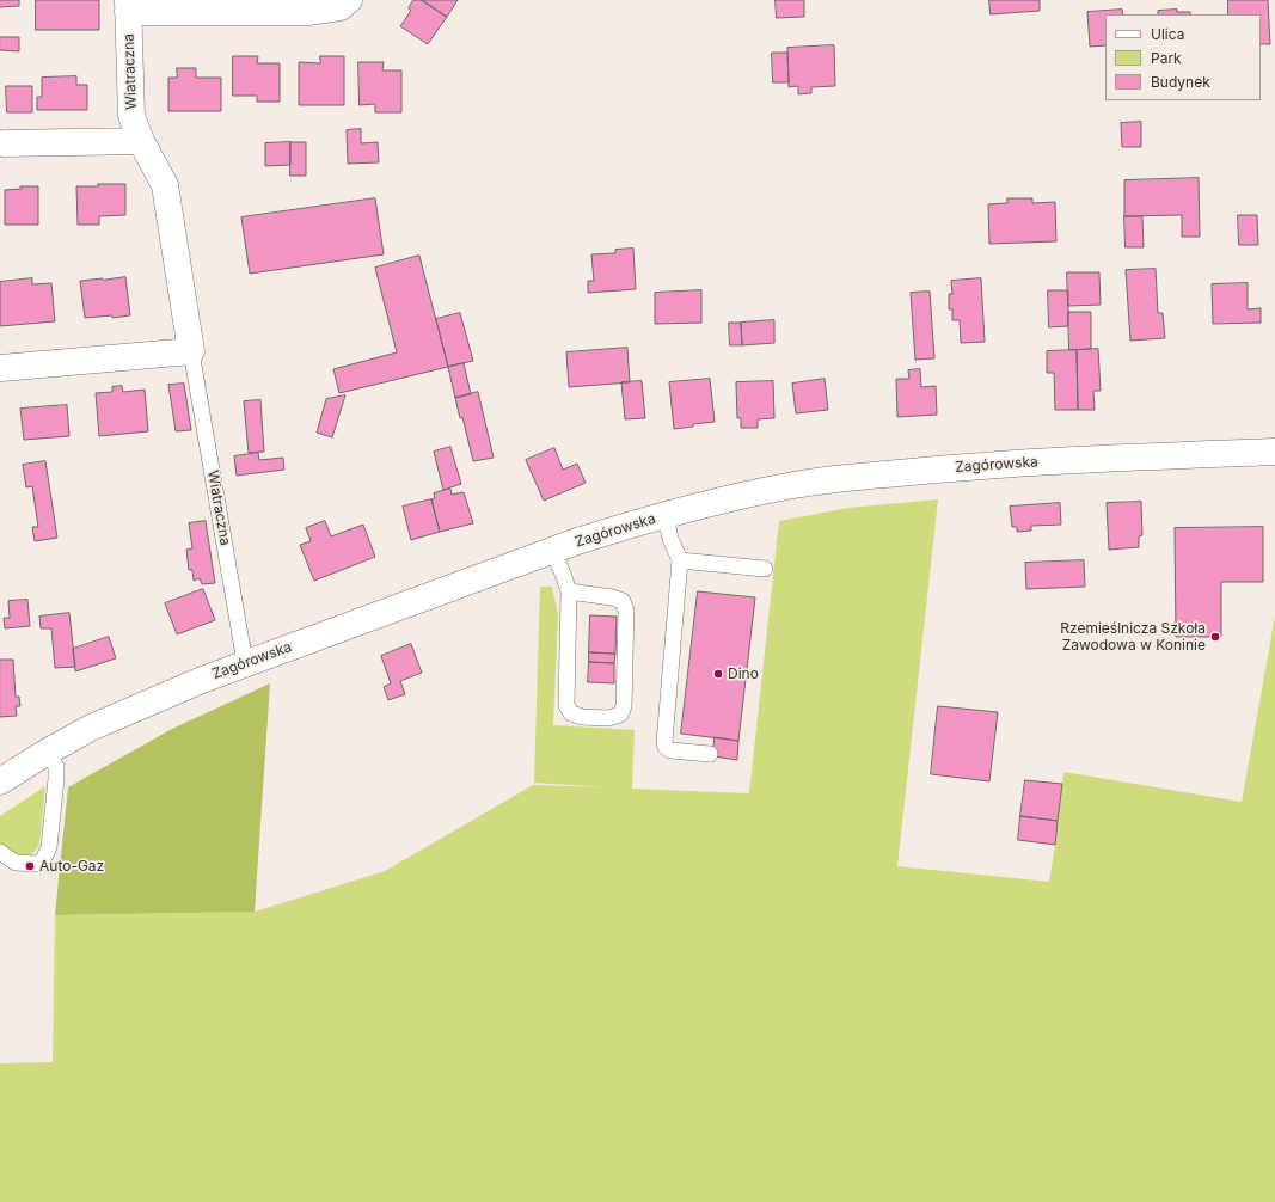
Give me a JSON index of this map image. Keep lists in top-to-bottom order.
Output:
{
  "streets": {
    "street": ["Wiatraczna", "Zagórowska"]
  },
  "crossings": [
    ["Wiatraczna", "Zagórowska"]
  ],
  "places": ["Rzemieślnicza Szkoła Zawodowa w Koninie", "Dino", "Auto-Gaz"],
  "legend": ["Ulica", "Park", "Budynek"]
}
